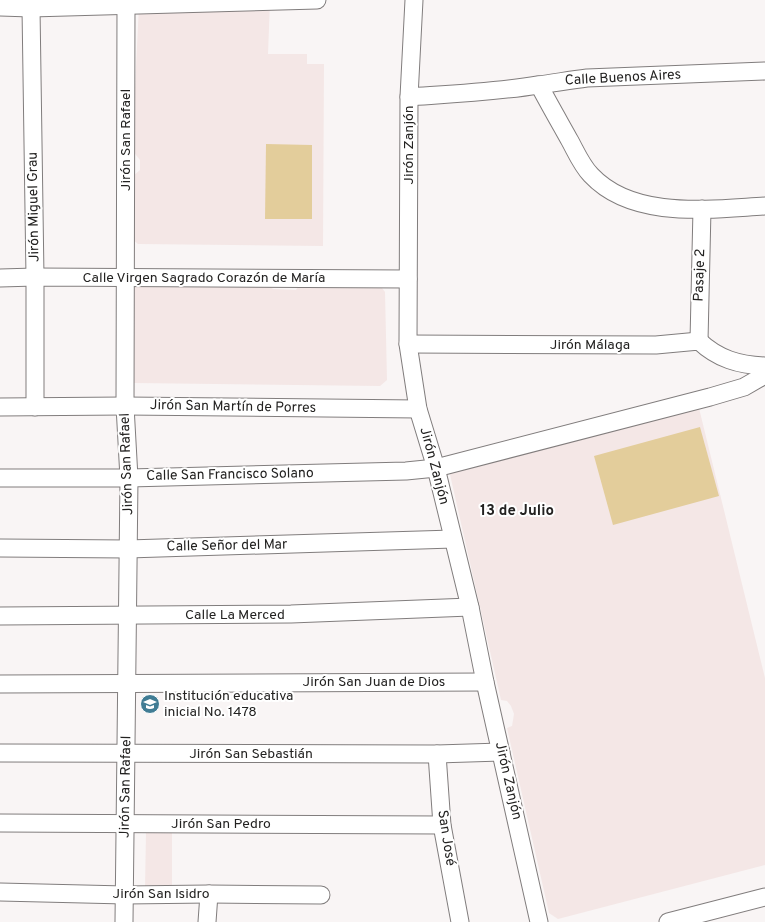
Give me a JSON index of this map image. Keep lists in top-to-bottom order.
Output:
{
  "streets": {
    "street": [
      "Calle Buenos Aires",
      "Jirón San Rafael",
      "Jirón Zanjón",
      "Jirón Miguel Grau",
      "Pasaje 2",
      "Calle Virgen Sagrado Corazón de María",
      "Jirón Málaga",
      "Jirón San Martín de Porres",
      "Calle San Francisco Solano",
      "Calle Señor del Mar",
      "Calle La Merced",
      "Jirón San Juan de Dios",
      "Jirón San Sebastián",
      "Jirón San Pedro",
      "San José",
      "Jirón San Isidro"
    ]
  },
  "crossings": [
    ["Calle Buenos Aires", "Jirón Zanjón"],
    ["Jirón San Rafael", "Calle Virgen Sagrado Corazón de María"],
    ["Jirón San Rafael", "Jirón San Martín de Porres"],
    ["Jirón San Rafael", "Calle San Francisco Solano"],
    ["Jirón San Rafael", "Calle Señor del Mar"],
    ["Jirón San Rafael", "Calle La Merced"],
    ["Jirón San Rafael", "Jirón San Juan de Dios"],
    ["Jirón San Rafael", "Jirón San Sebastián"],
    ["Jirón San Rafael", "Jirón San Pedro"],
    ["Jirón San Rafael", "Jirón San Isidro"],
    ["Jirón Zanjón", "Calle Virgen Sagrado Corazón de María"],
    ["Jirón Zanjón", "Jirón Málaga"],
    ["Jirón Zanjón", "Jirón San Martín de Porres"],
    ["Jirón Zanjón", "Calle San Francisco Solano"],
    ["Jirón Zanjón", "Calle Señor del Mar"],
    ["Jirón Zanjón", "Calle La Merced"],
    ["Jirón Zanjón", "Jirón San Juan de Dios"],
    ["Jirón Zanjón", "Jirón San Sebastián"],
    ["Jirón Miguel Grau", "Calle Virgen Sagrado Corazón de María"],
    ["Jirón Miguel Grau", "Jirón San Martín de Porres"],
    ["Pasaje 2", "Jirón Málaga"],
    ["Jirón San Sebastián", "San José"],
    ["Jirón San Pedro", "San José"]
  ],
  "districts": ["13 de Julio"],
  "places": {
    "school or university": ["Institución educativa inicial No. 1478"]
  }
}
